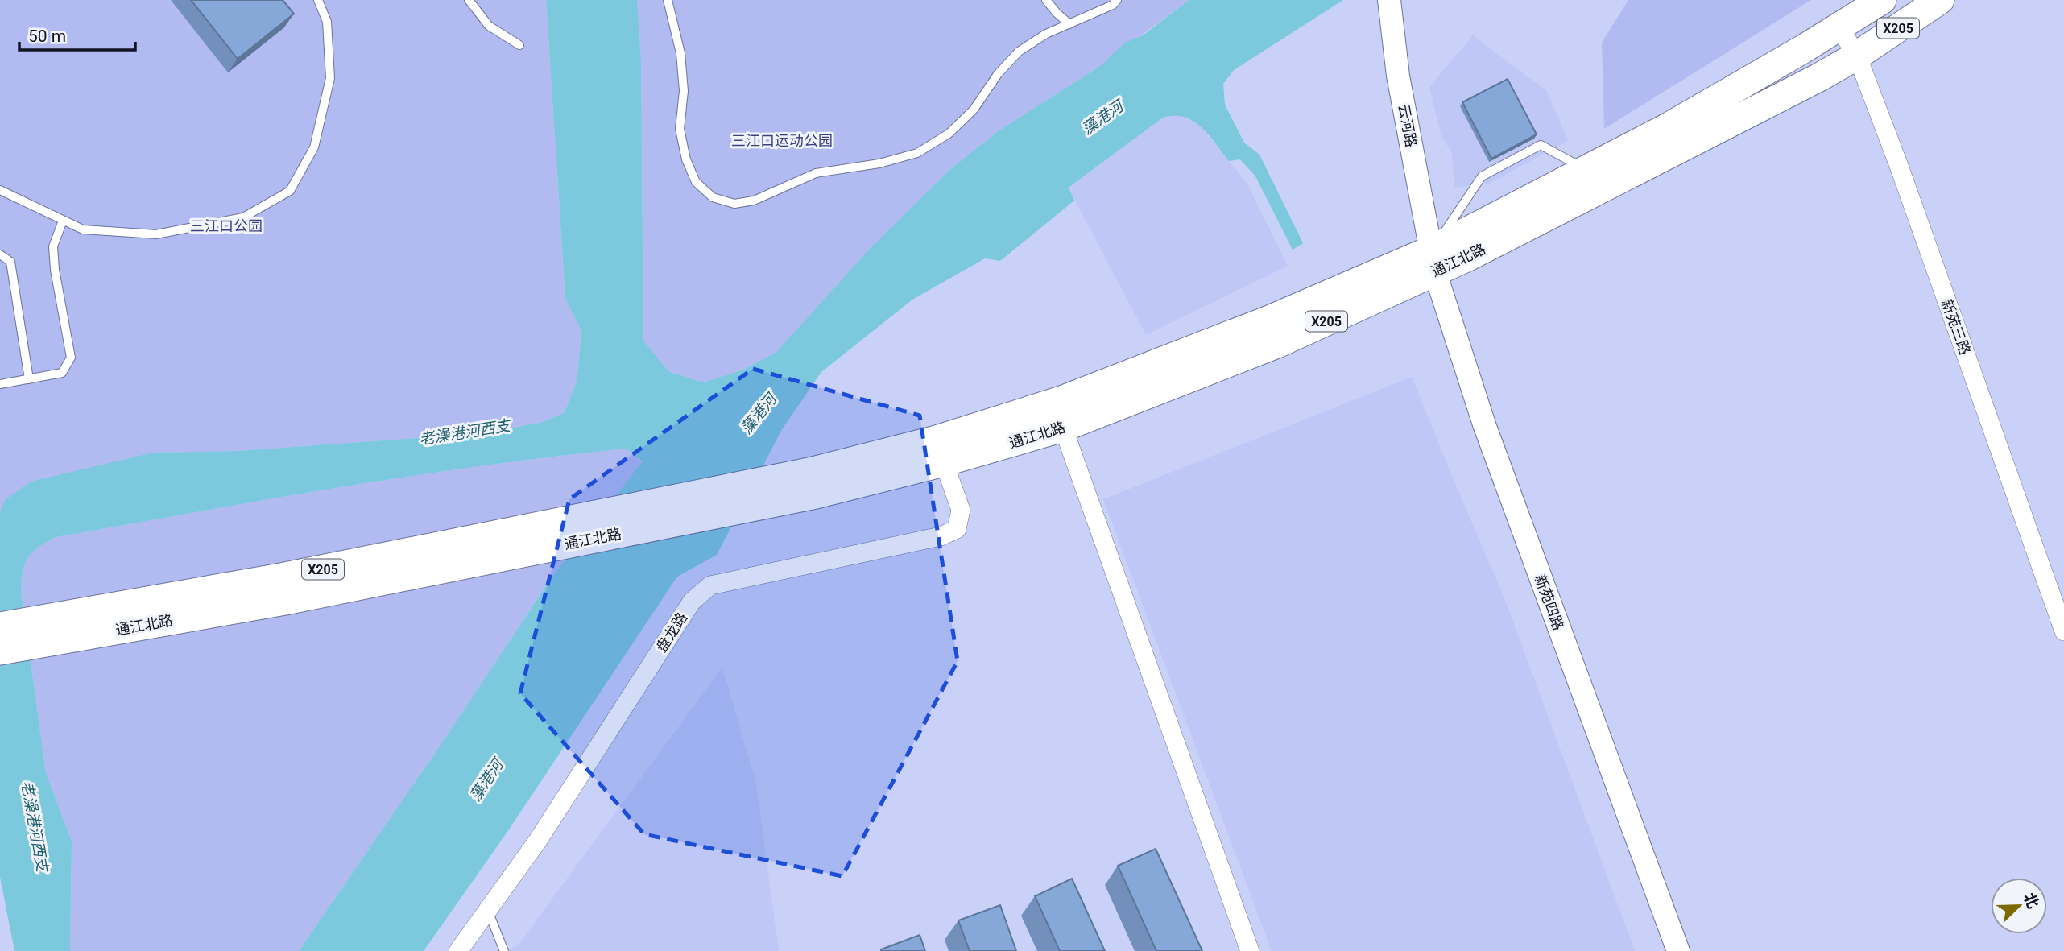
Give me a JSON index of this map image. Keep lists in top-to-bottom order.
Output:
{
  "streets": {
    "main road": ["X205", "通江北路"],
    "street": [
      "云河路",
      "新苑三路",
      "新苑四路",
      "盘龙路"
    ]
  },
  "crossings": [
    ["云河路", "通江北路"],
    ["云河路", "新苑四路"],
    ["通江北路", "新苑三路"],
    ["通江北路", "新苑四路"],
    ["通江北路", "盘龙路"]
  ],
  "water": ["藻港河", "老澡港河西支"],
  "parks": ["三江口运动公园", "三江口公园"],
  "scale_bar": "50 m",
  "north": "top right"
}
